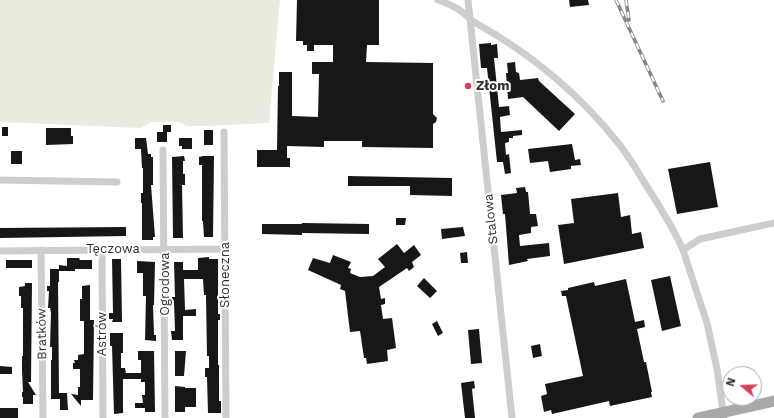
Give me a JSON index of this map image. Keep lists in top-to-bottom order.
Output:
{
  "streets": {
    "street": [
      "Stalowa",
      "Tęczowa",
      "Słoneczna",
      "Ogrodowa",
      "Bratków",
      "Astrów"
    ]
  },
  "crossings": [
    ["Tęczowa", "Słoneczna"],
    ["Tęczowa", "Ogrodowa"],
    ["Tęczowa", "Bratków"],
    ["Tęczowa", "Astrów"]
  ],
  "places": ["Złom"],
  "north": "left"
}
